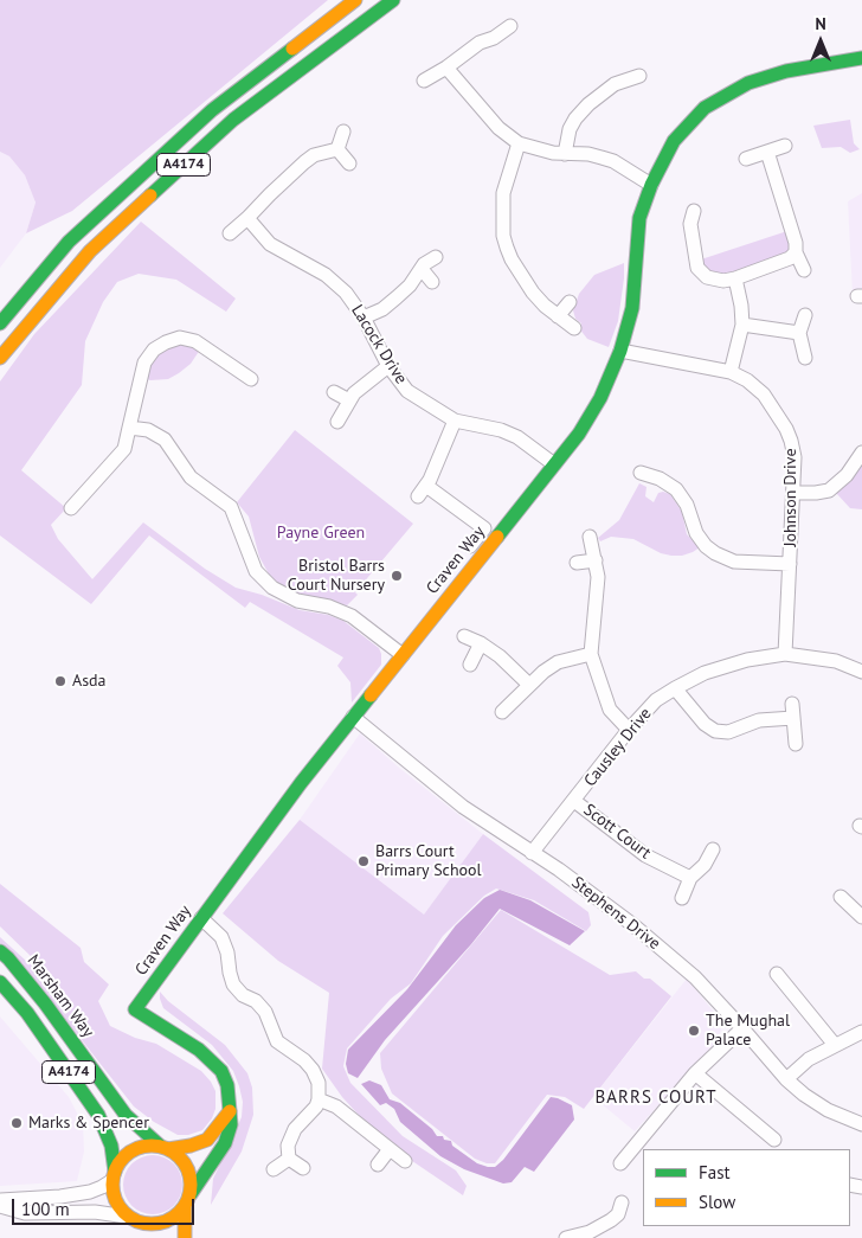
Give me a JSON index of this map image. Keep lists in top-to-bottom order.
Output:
{
  "streets": {
    "main road": ["A4174", "Craven Way", "Marsham Way"],
    "street": [
      "Lacock Drive",
      "Johnson Drive",
      "Causley Drive",
      "Scott Court",
      "Stephens Drive"
    ]
  },
  "crossings": [
    ["A4174", "Craven Way"],
    ["A4174", "Marsham Way"],
    ["Lacock Drive", "Craven Way"],
    ["Johnson Drive", "Craven Way"],
    ["Johnson Drive", "Causley Drive"],
    ["Craven Way", "Stephens Drive"],
    ["Craven Way", "Marsham Way"],
    ["Causley Drive", "Scott Court"],
    ["Causley Drive", "Stephens Drive"]
  ],
  "districts": ["BARRS COURT"],
  "parks": ["Payne Green"],
  "places": [
    "Bristol Barrs Court Nursery",
    "Asda",
    "Barrs Court Primary School",
    "The Mughal Palace",
    "Marks & Spencer"
  ],
  "legend": ["Fast", "Slow"],
  "scale_bar": "100 m",
  "north": "top"
}
